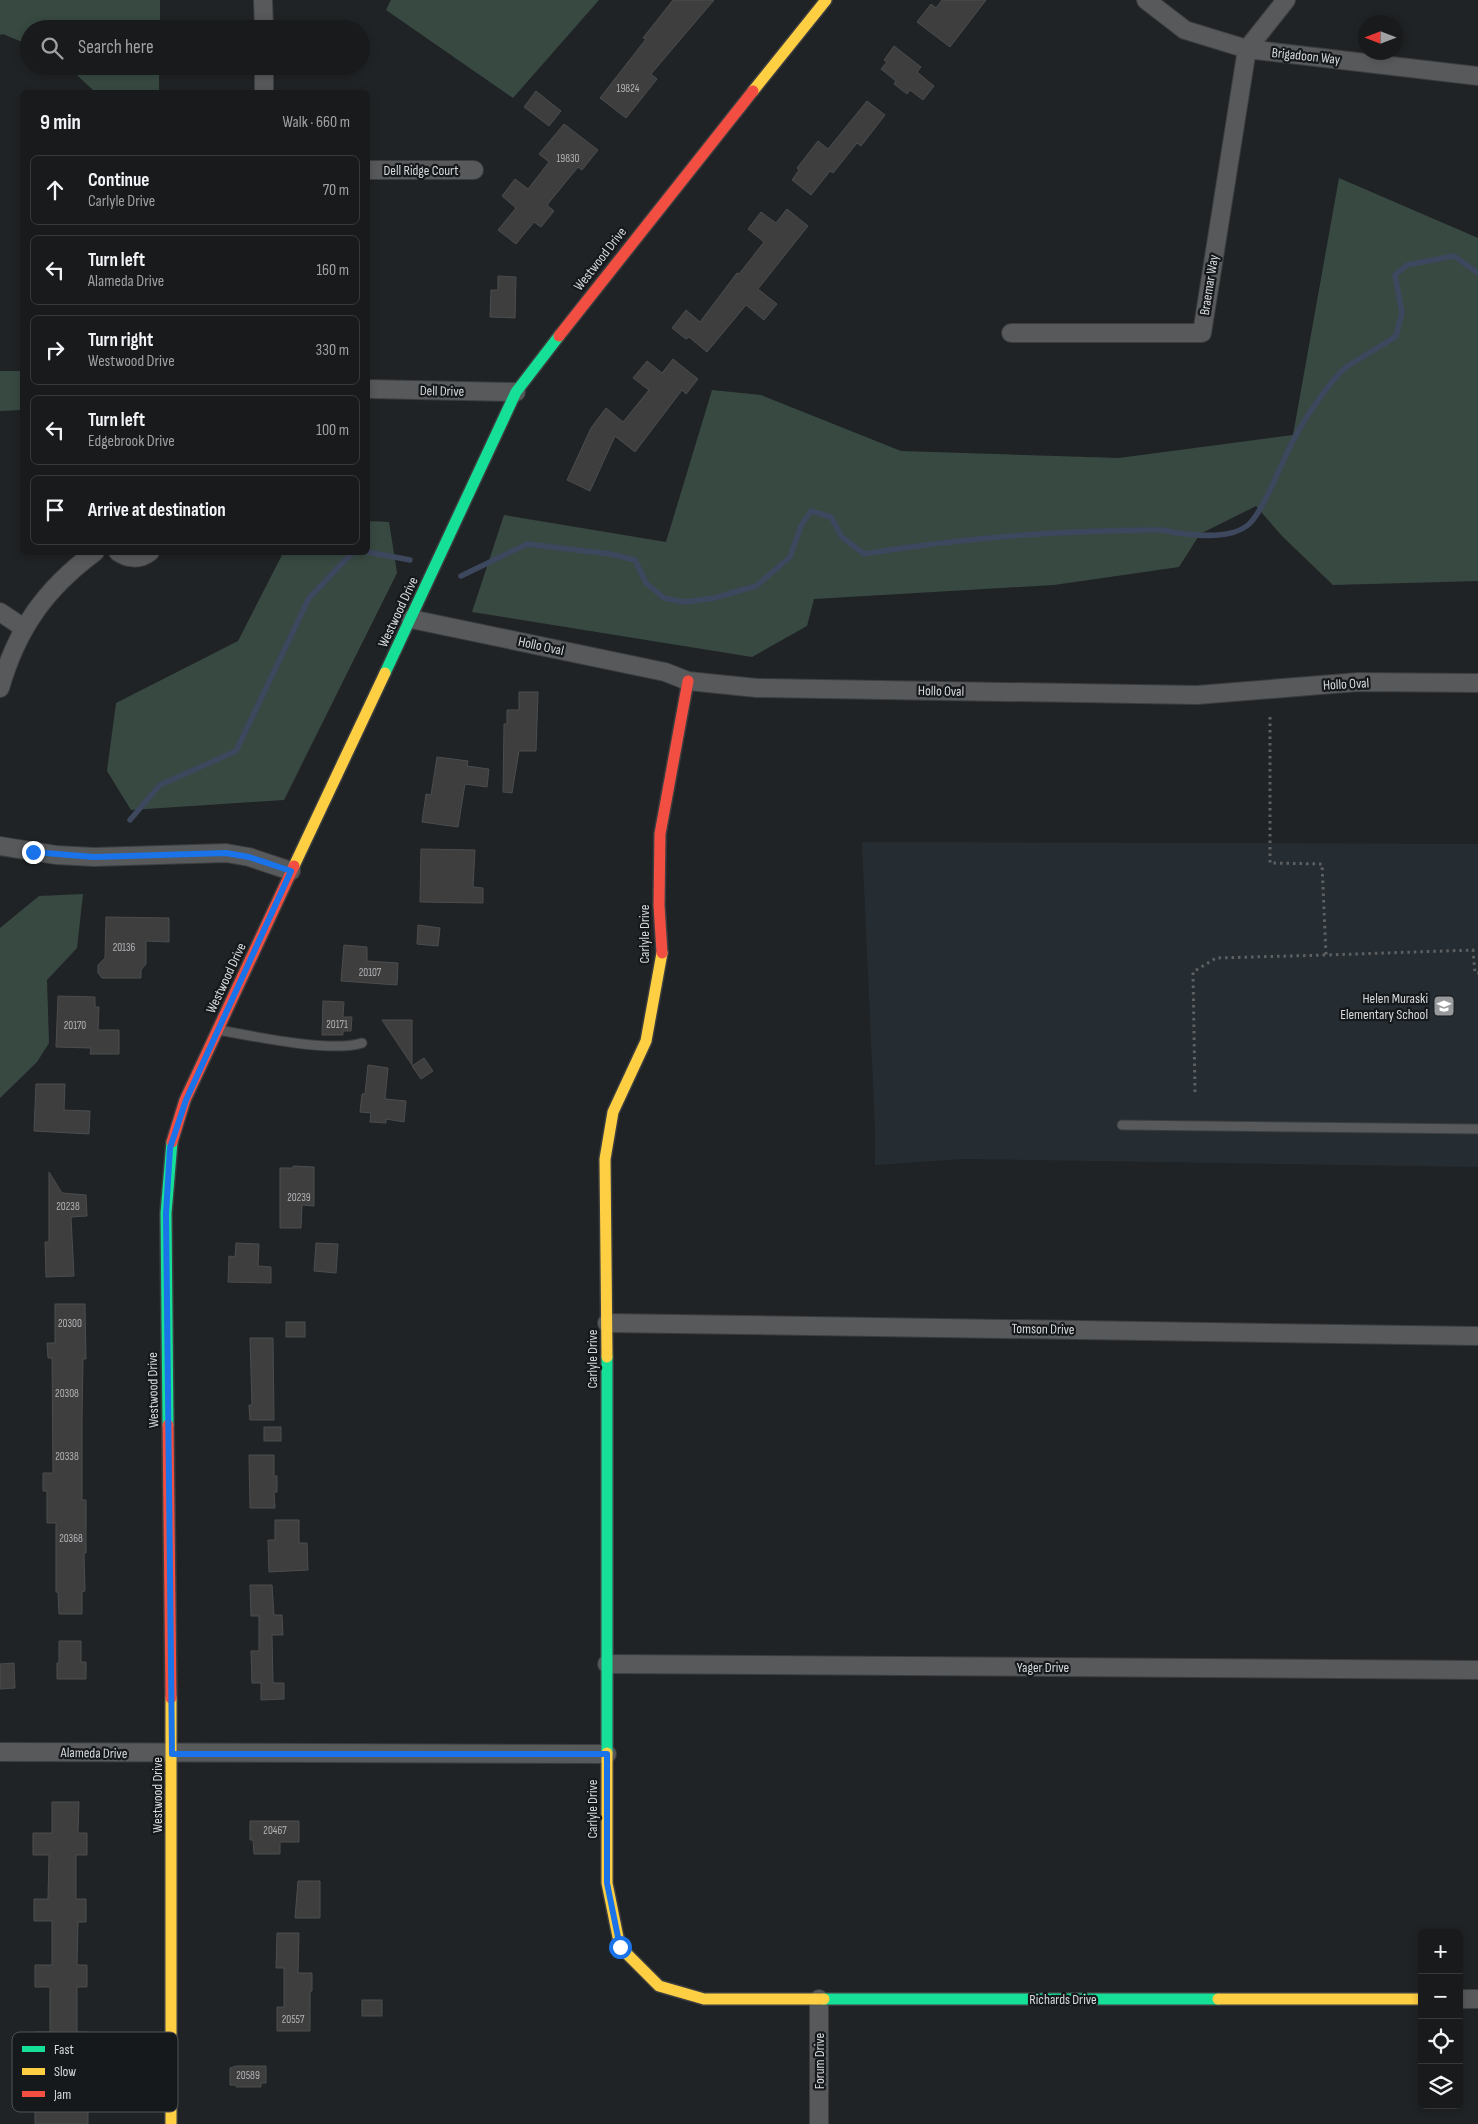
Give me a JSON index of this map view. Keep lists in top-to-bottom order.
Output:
{
  "streets": {
    "street": [
      "Brigadoon Way",
      "Dell Ridge Court",
      "Westwood Drive",
      "Braemar Way",
      "Dell Drive",
      "Hollo Oval",
      "Carlyle Drive",
      "Tomson Drive",
      "Yager Drive",
      "Alameda Drive",
      "Richards Drive",
      "Forum Drive"
    ]
  },
  "crossings": [
    ["Brigadoon Way", "Braemar Way"],
    ["Westwood Drive", "Dell Drive"],
    ["Westwood Drive", "Hollo Oval"],
    ["Westwood Drive", "Alameda Drive"],
    ["Hollo Oval", "Carlyle Drive"],
    ["Carlyle Drive", "Tomson Drive"],
    ["Carlyle Drive", "Yager Drive"],
    ["Carlyle Drive", "Alameda Drive"],
    ["Carlyle Drive", "Richards Drive"],
    ["Richards Drive", "Forum Drive"]
  ],
  "places": {
    "school or university": ["Helen Muraski Elementary School"]
  },
  "house_numbers": [
    "19824",
    "19830",
    "20136",
    "20107",
    "20171",
    "20170",
    "20239",
    "20238",
    "20300",
    "20308",
    "20338",
    "20368",
    "20467",
    "20557",
    "20589"
  ],
  "legend": ["Fast", "Slow", "Jam"],
  "north": "left",
  "page": {
    "search": "Search here",
    "heading": ["9 min", "Walk · 660 m"],
    "list": [
      ["Continue", "Carlyle Drive", "70 m"],
      ["Turn left", "Alameda Drive", "160 m"],
      ["Turn right", "Westwood Drive", "330 m"],
      ["Turn left", "Edgebrook Drive", "100 m"],
      "Arrive at destination"
    ],
    "map_buttons": ["+", "−"]
  }
}
